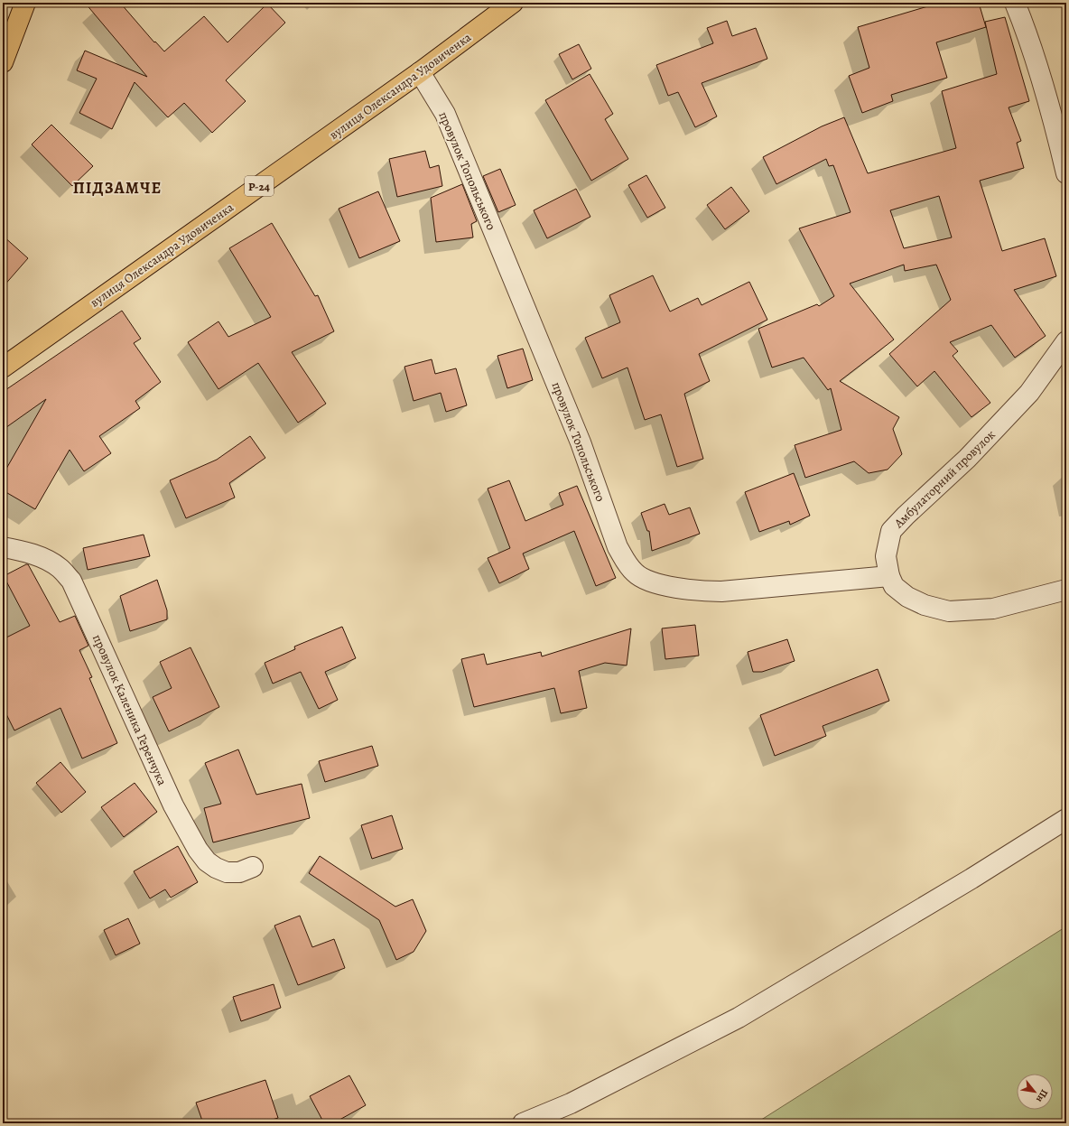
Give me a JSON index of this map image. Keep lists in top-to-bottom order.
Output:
{
  "streets": {
    "main road": ["вулиця Олександра Удовиченка", "Р-24"],
    "street": ["провулок Топольського", "Амбулаторний провулок", "провулок Каленика Геренчука"]
  },
  "crossings": [
    ["вулиця Олександра Удовиченка", "провулок Топольського"],
    ["провулок Топольського", "Амбулаторний провулок"]
  ],
  "districts": ["ПІДЗАМЧЕ"],
  "north": "bottom right"
}
